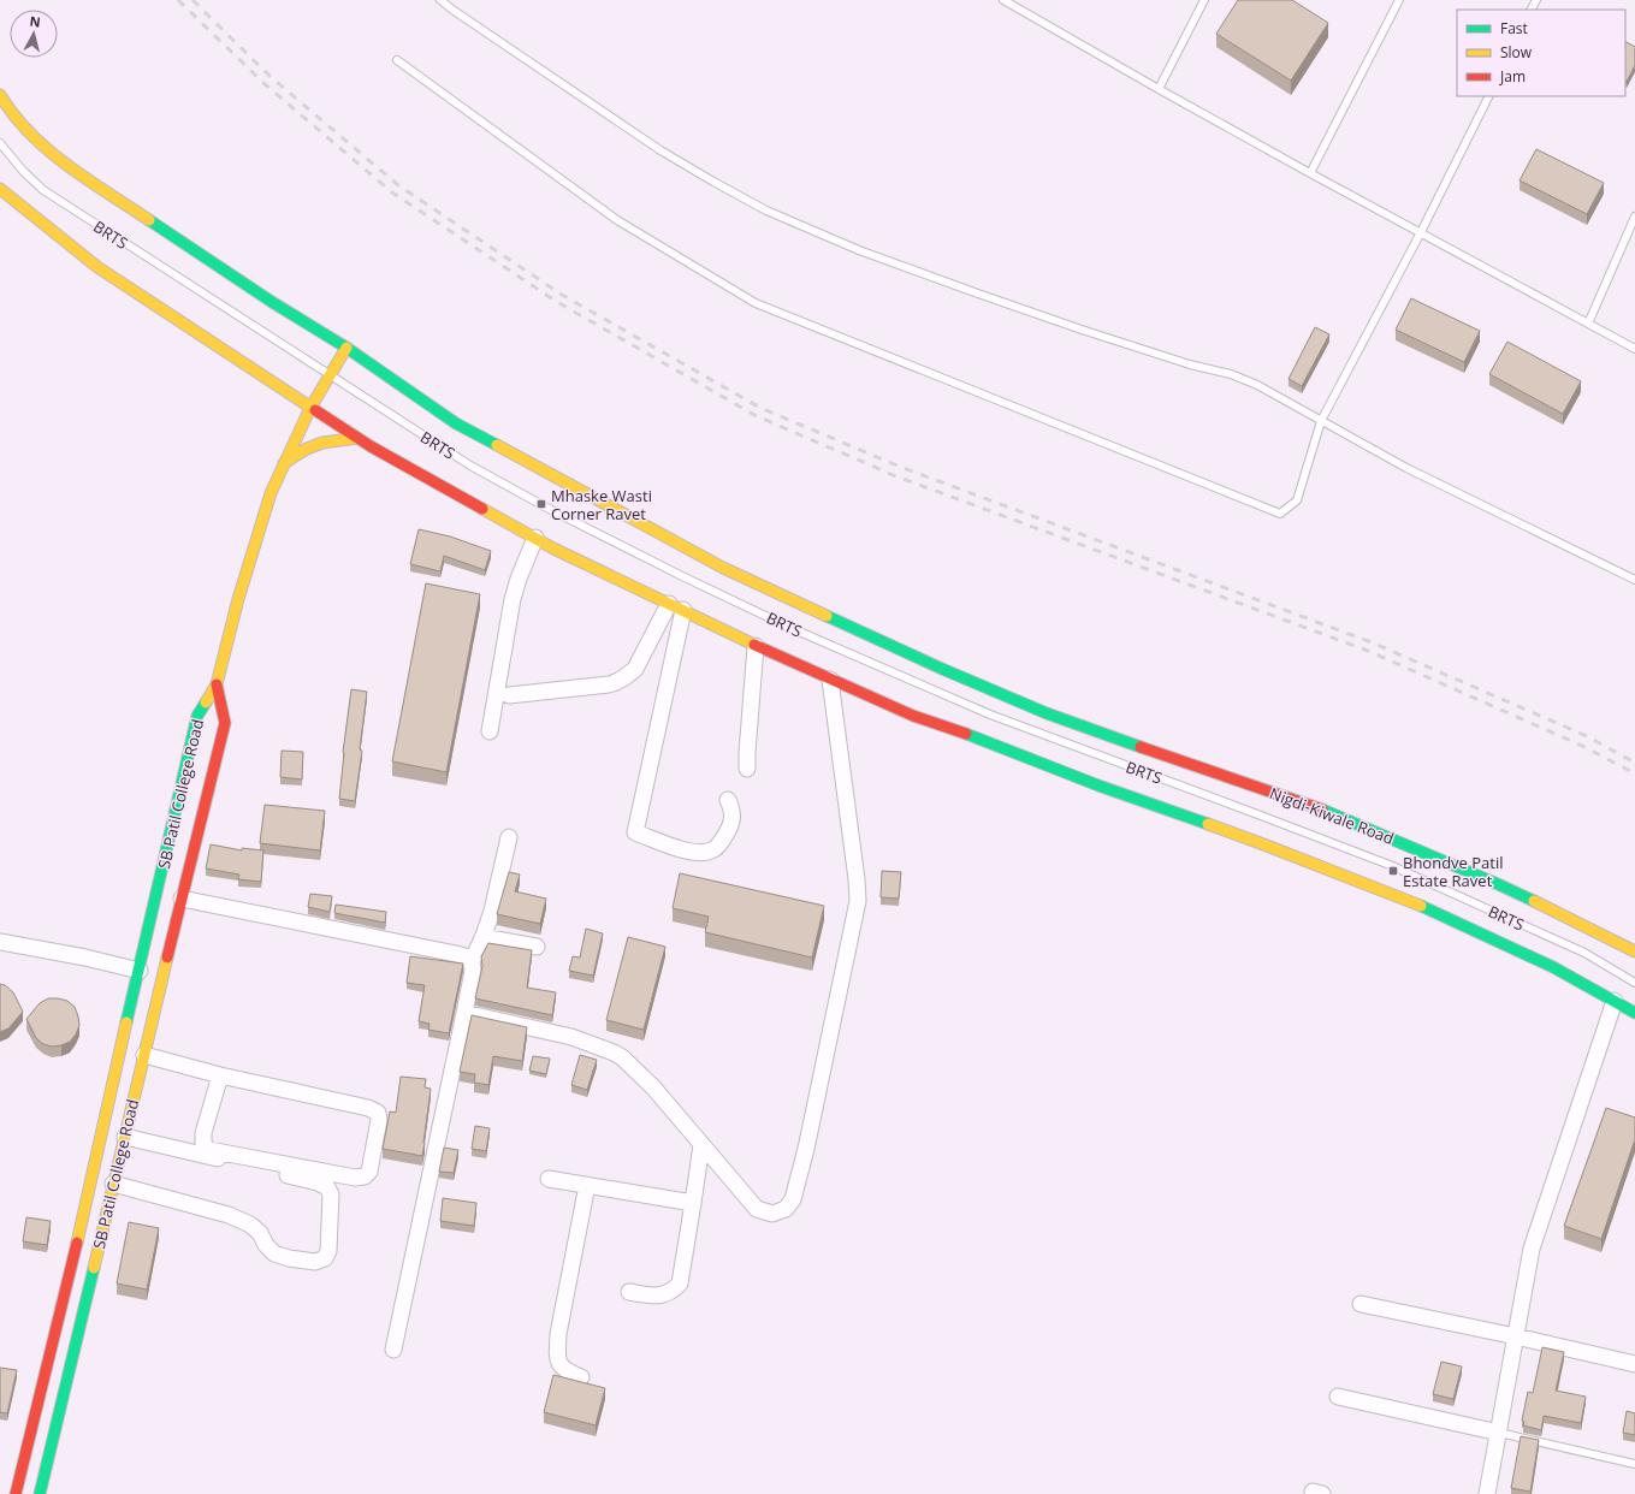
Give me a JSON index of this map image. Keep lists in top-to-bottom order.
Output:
{
  "streets": {
    "main road": ["SB Patil College Road", "Nigdi-Kiwale Road"],
    "lane": ["BRTS"]
  },
  "places": {
    "transit": ["Mhaske Wasti Corner Ravet", "Bhondve Patil Estate Ravet"]
  },
  "legend": ["Fast", "Slow", "Jam"],
  "north": "top"
}
